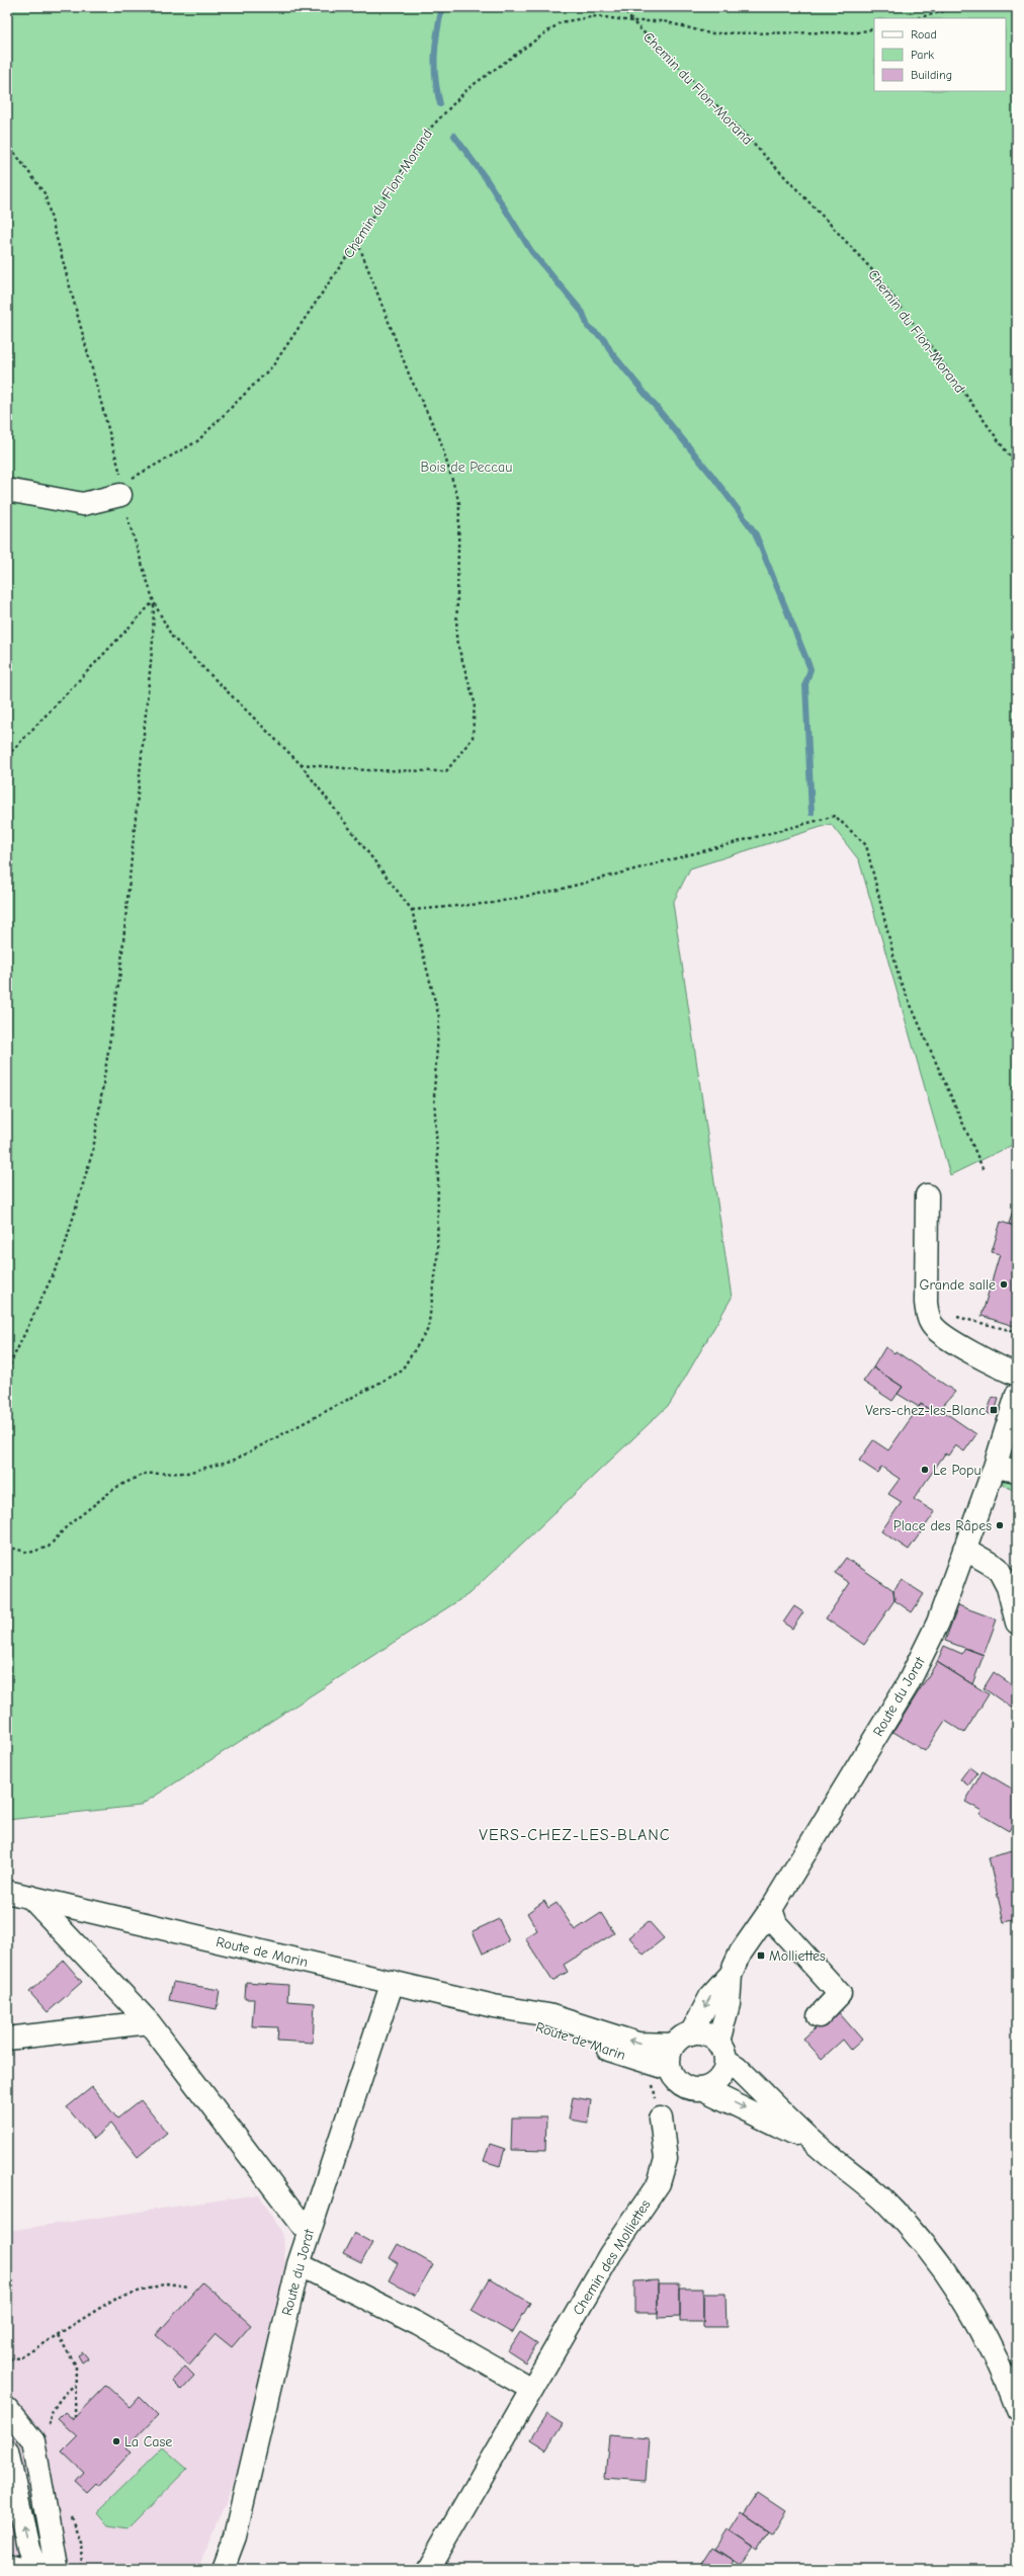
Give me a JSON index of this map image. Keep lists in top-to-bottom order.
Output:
{
  "streets": {
    "street": ["Route du Jorat", "Route de Marin", "Chemin des Molliettes"],
    "path": ["Chemin du Flon-Morand"]
  },
  "crossings": [
    ["Route du Jorat", "Route de Marin"]
  ],
  "districts": ["VERS-CHEZ-LES-BLANC"],
  "parks": ["Bois de Peccau"],
  "places": {
    "other": [
      "Grande salle",
      "Le Popu",
      "Place des Râpes",
      "La Case"
    ],
    "transit": ["Vers-chez-les-Blanc", "Molliettes"]
  },
  "legend": ["Road", "Park", "Building"]
}
